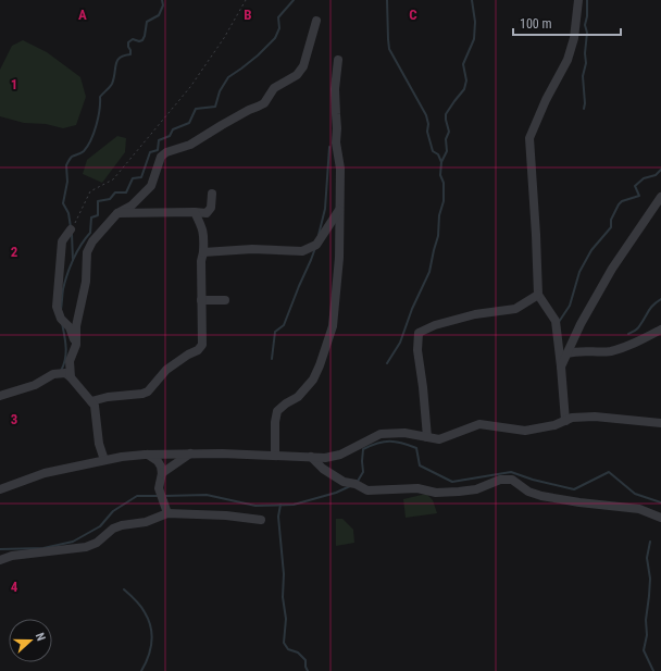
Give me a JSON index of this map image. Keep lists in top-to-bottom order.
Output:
{
  "scale_bar": "100 m",
  "north": "right",
  "grid": {
    "columns": ["A", "B", "C"],
    "rows": [
      "1",
      "2",
      "3",
      "4"
    ]
  }
}
